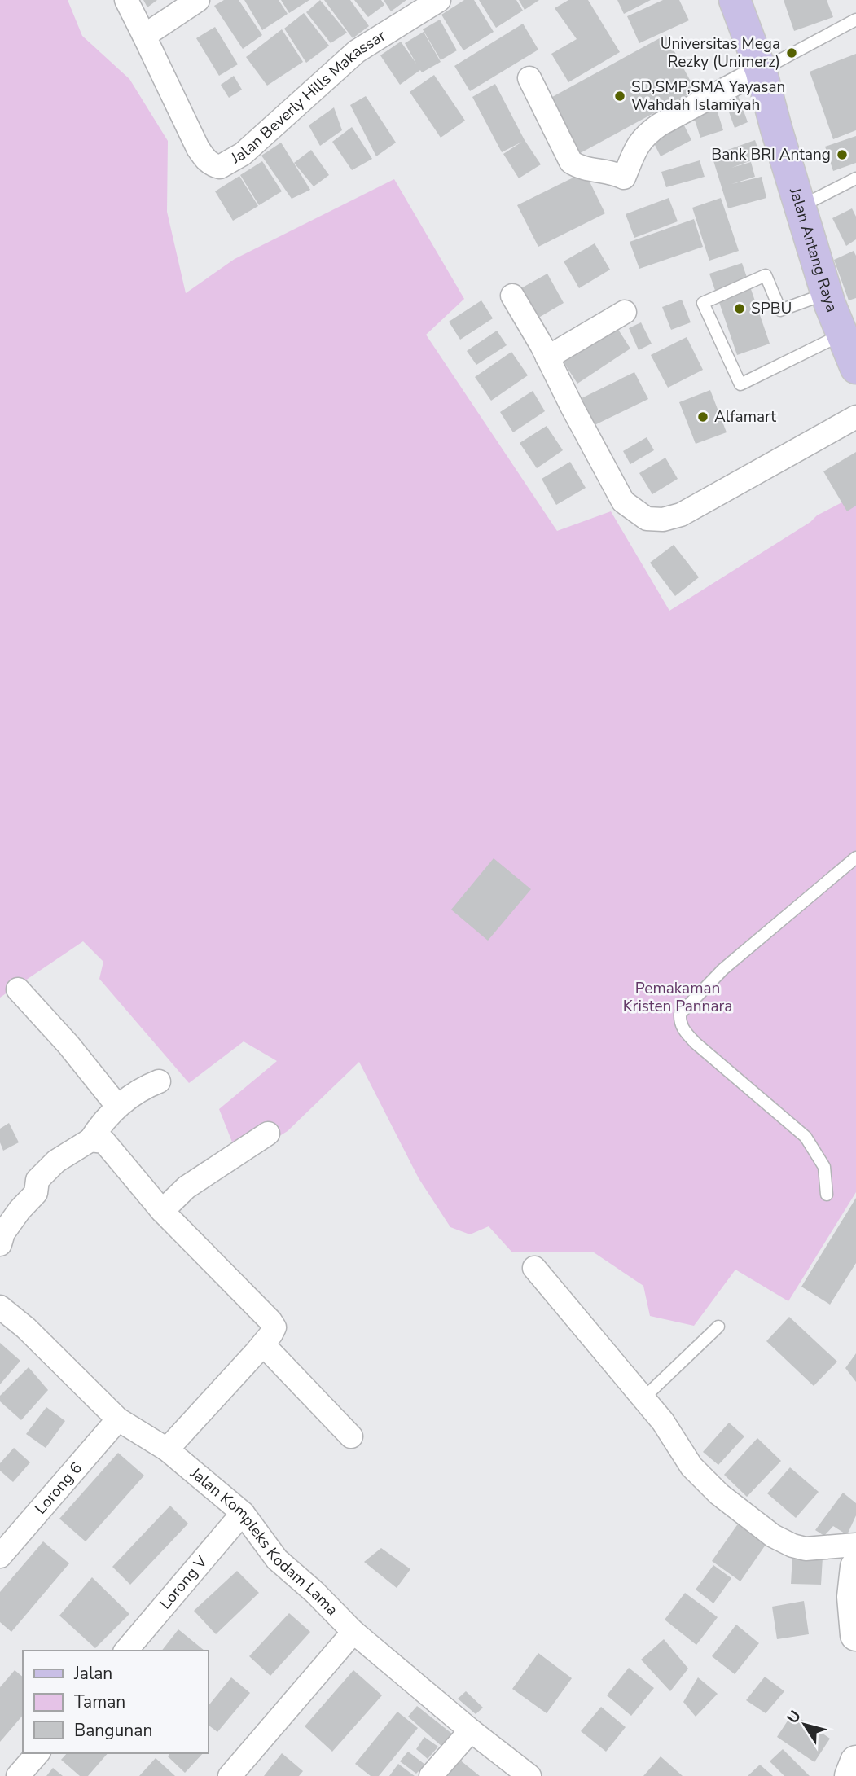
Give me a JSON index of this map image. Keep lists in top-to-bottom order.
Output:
{
  "streets": {
    "main road": ["Jalan Antang Raya"],
    "street": [
      "Jalan Beverly Hills Makassar",
      "Lorong 6",
      "Jalan Kompleks Kodam Lama",
      "Lorong V"
    ]
  },
  "crossings": [
    ["Lorong 6", "Jalan Kompleks Kodam Lama"],
    ["Jalan Kompleks Kodam Lama", "Lorong V"]
  ],
  "parks": ["Pemakaman Kristen Pannara"],
  "places": [
    "Universitas Mega Rezky (Unimerz)",
    "SD,SMP,SMA Yayasan Wahdah Islamiyah",
    "Bank BRI Antang",
    "SPBU",
    "Alfamart"
  ],
  "legend": ["Jalan", "Taman", "Bangunan"],
  "north": "top left"
}
